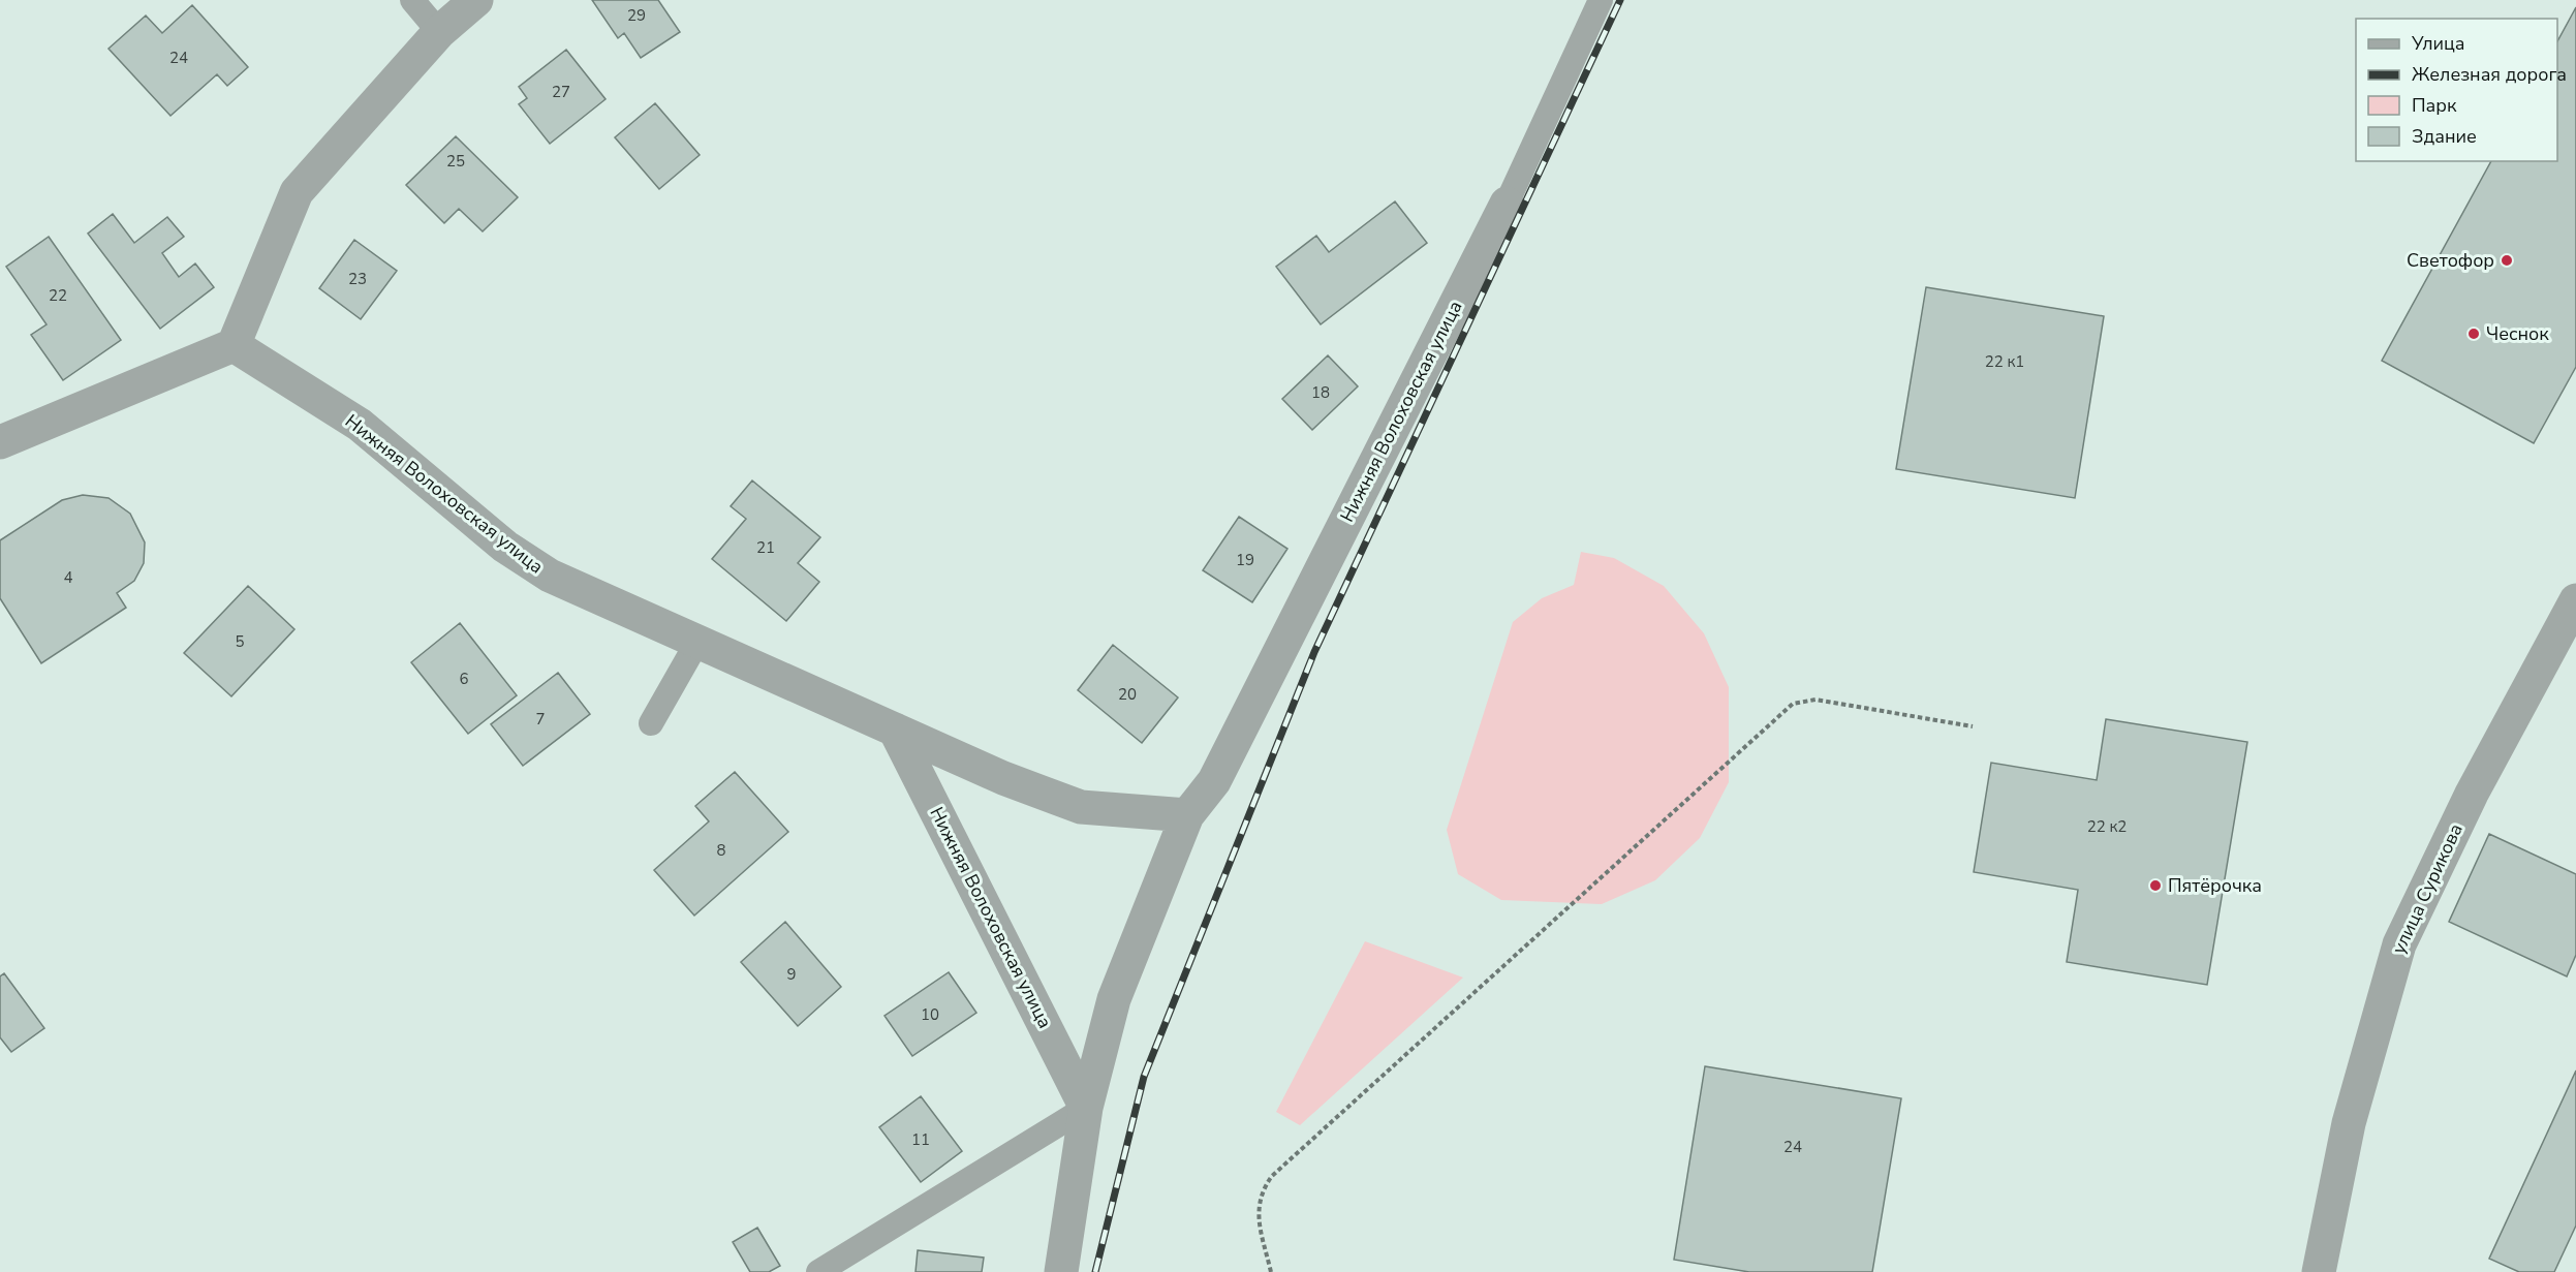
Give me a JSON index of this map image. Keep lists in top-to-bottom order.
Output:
{
  "streets": {
    "street": ["Нижняя Волоховская улица", "улица Сурикова"]
  },
  "places": ["Светофор", "Чеснок", "Пятёрочка"],
  "house_numbers": [
    "29",
    "24",
    "27",
    "25",
    "23",
    "22",
    "22 к1",
    "18",
    "21",
    "19",
    "4",
    "5",
    "6",
    "20",
    "7",
    "22 к2",
    "8",
    "9",
    "10",
    "11",
    "24"
  ],
  "legend": [
    "Улица",
    "Железная дорога",
    "Парк",
    "Здание"
  ]
}
